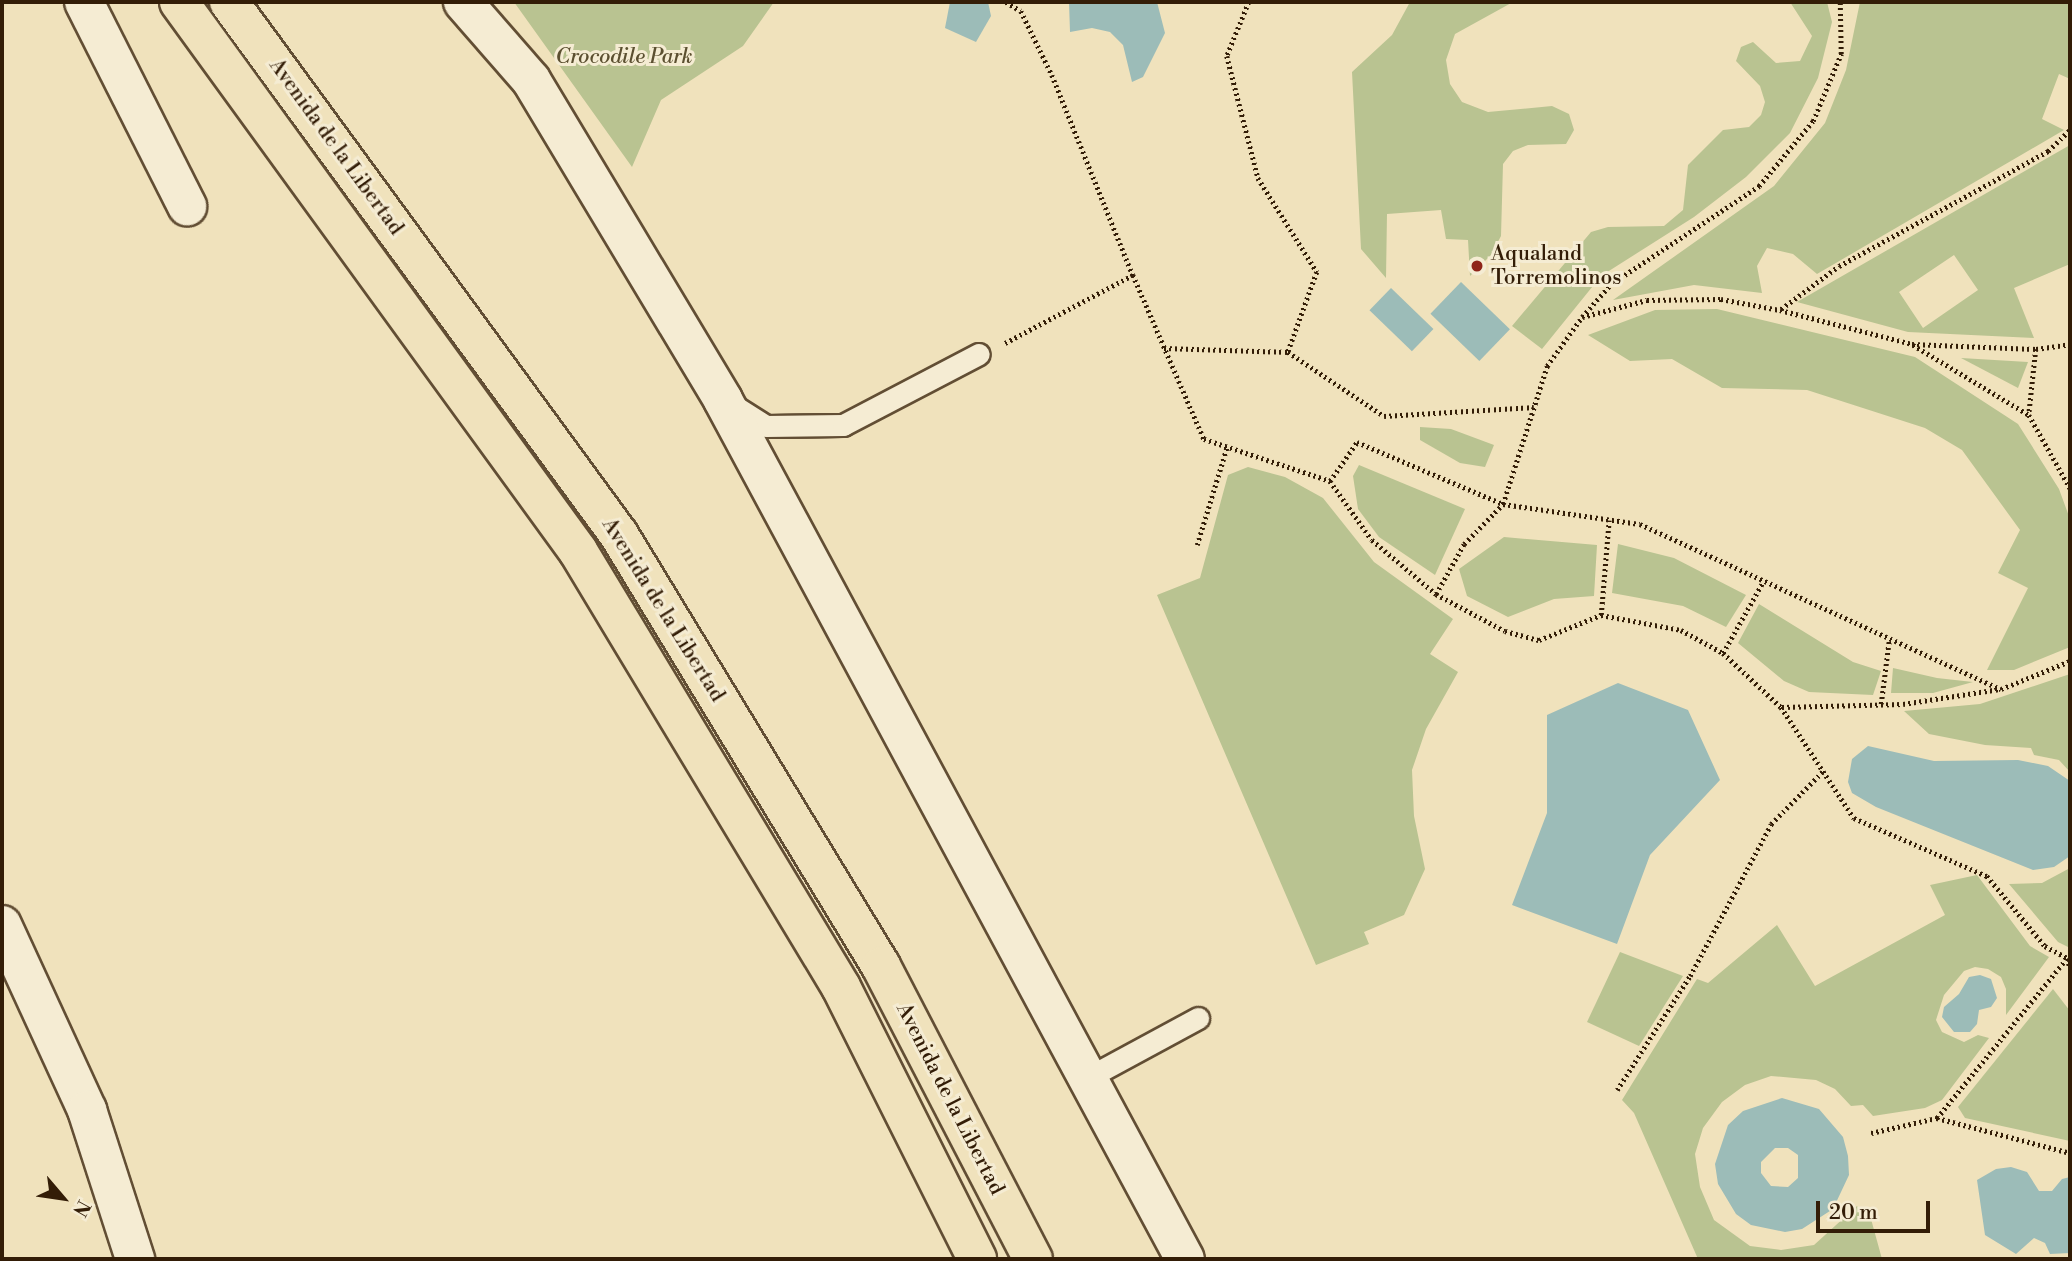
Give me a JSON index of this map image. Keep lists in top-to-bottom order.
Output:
{
  "streets": {
    "main road": ["Avenida de la Libertad"]
  },
  "parks": ["Crocodile Park"],
  "places": ["Aqualand Torremolinos"],
  "scale_bar": "20 m",
  "north": "bottom right"
}
